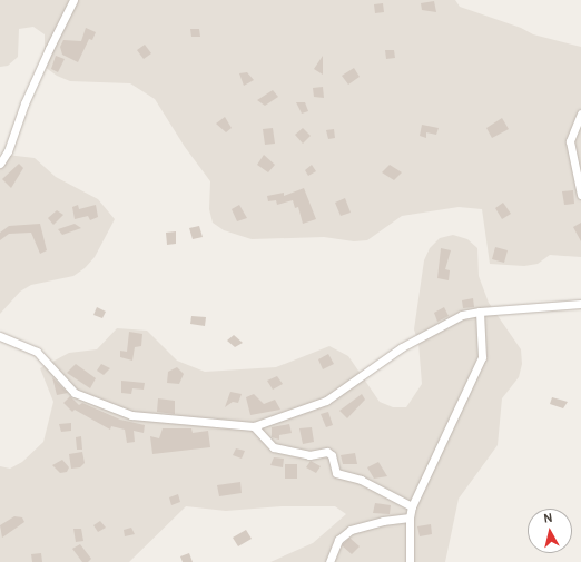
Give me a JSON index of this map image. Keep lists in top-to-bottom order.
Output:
{
  "north": "top"
}
